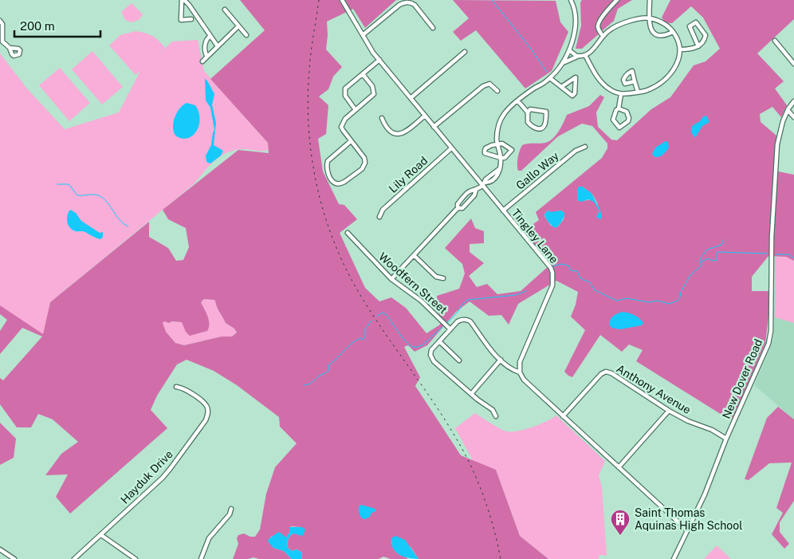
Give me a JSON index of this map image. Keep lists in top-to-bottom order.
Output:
{
  "streets": {
    "street": [
      "Gallo Way",
      "Lily Road",
      "Tingley Lane",
      "Woodfern Street",
      "New Dover Road",
      "Anthony Avenue",
      "Hayduk Drive"
    ]
  },
  "crossings": [
    ["Gallo Way", "Tingley Lane"],
    ["Lily Road", "Tingley Lane"],
    ["New Dover Road", "Anthony Avenue"]
  ],
  "places": {
    "building": ["Saint Thomas Aquinas High School"]
  },
  "scale_bar": "200 m"
}
